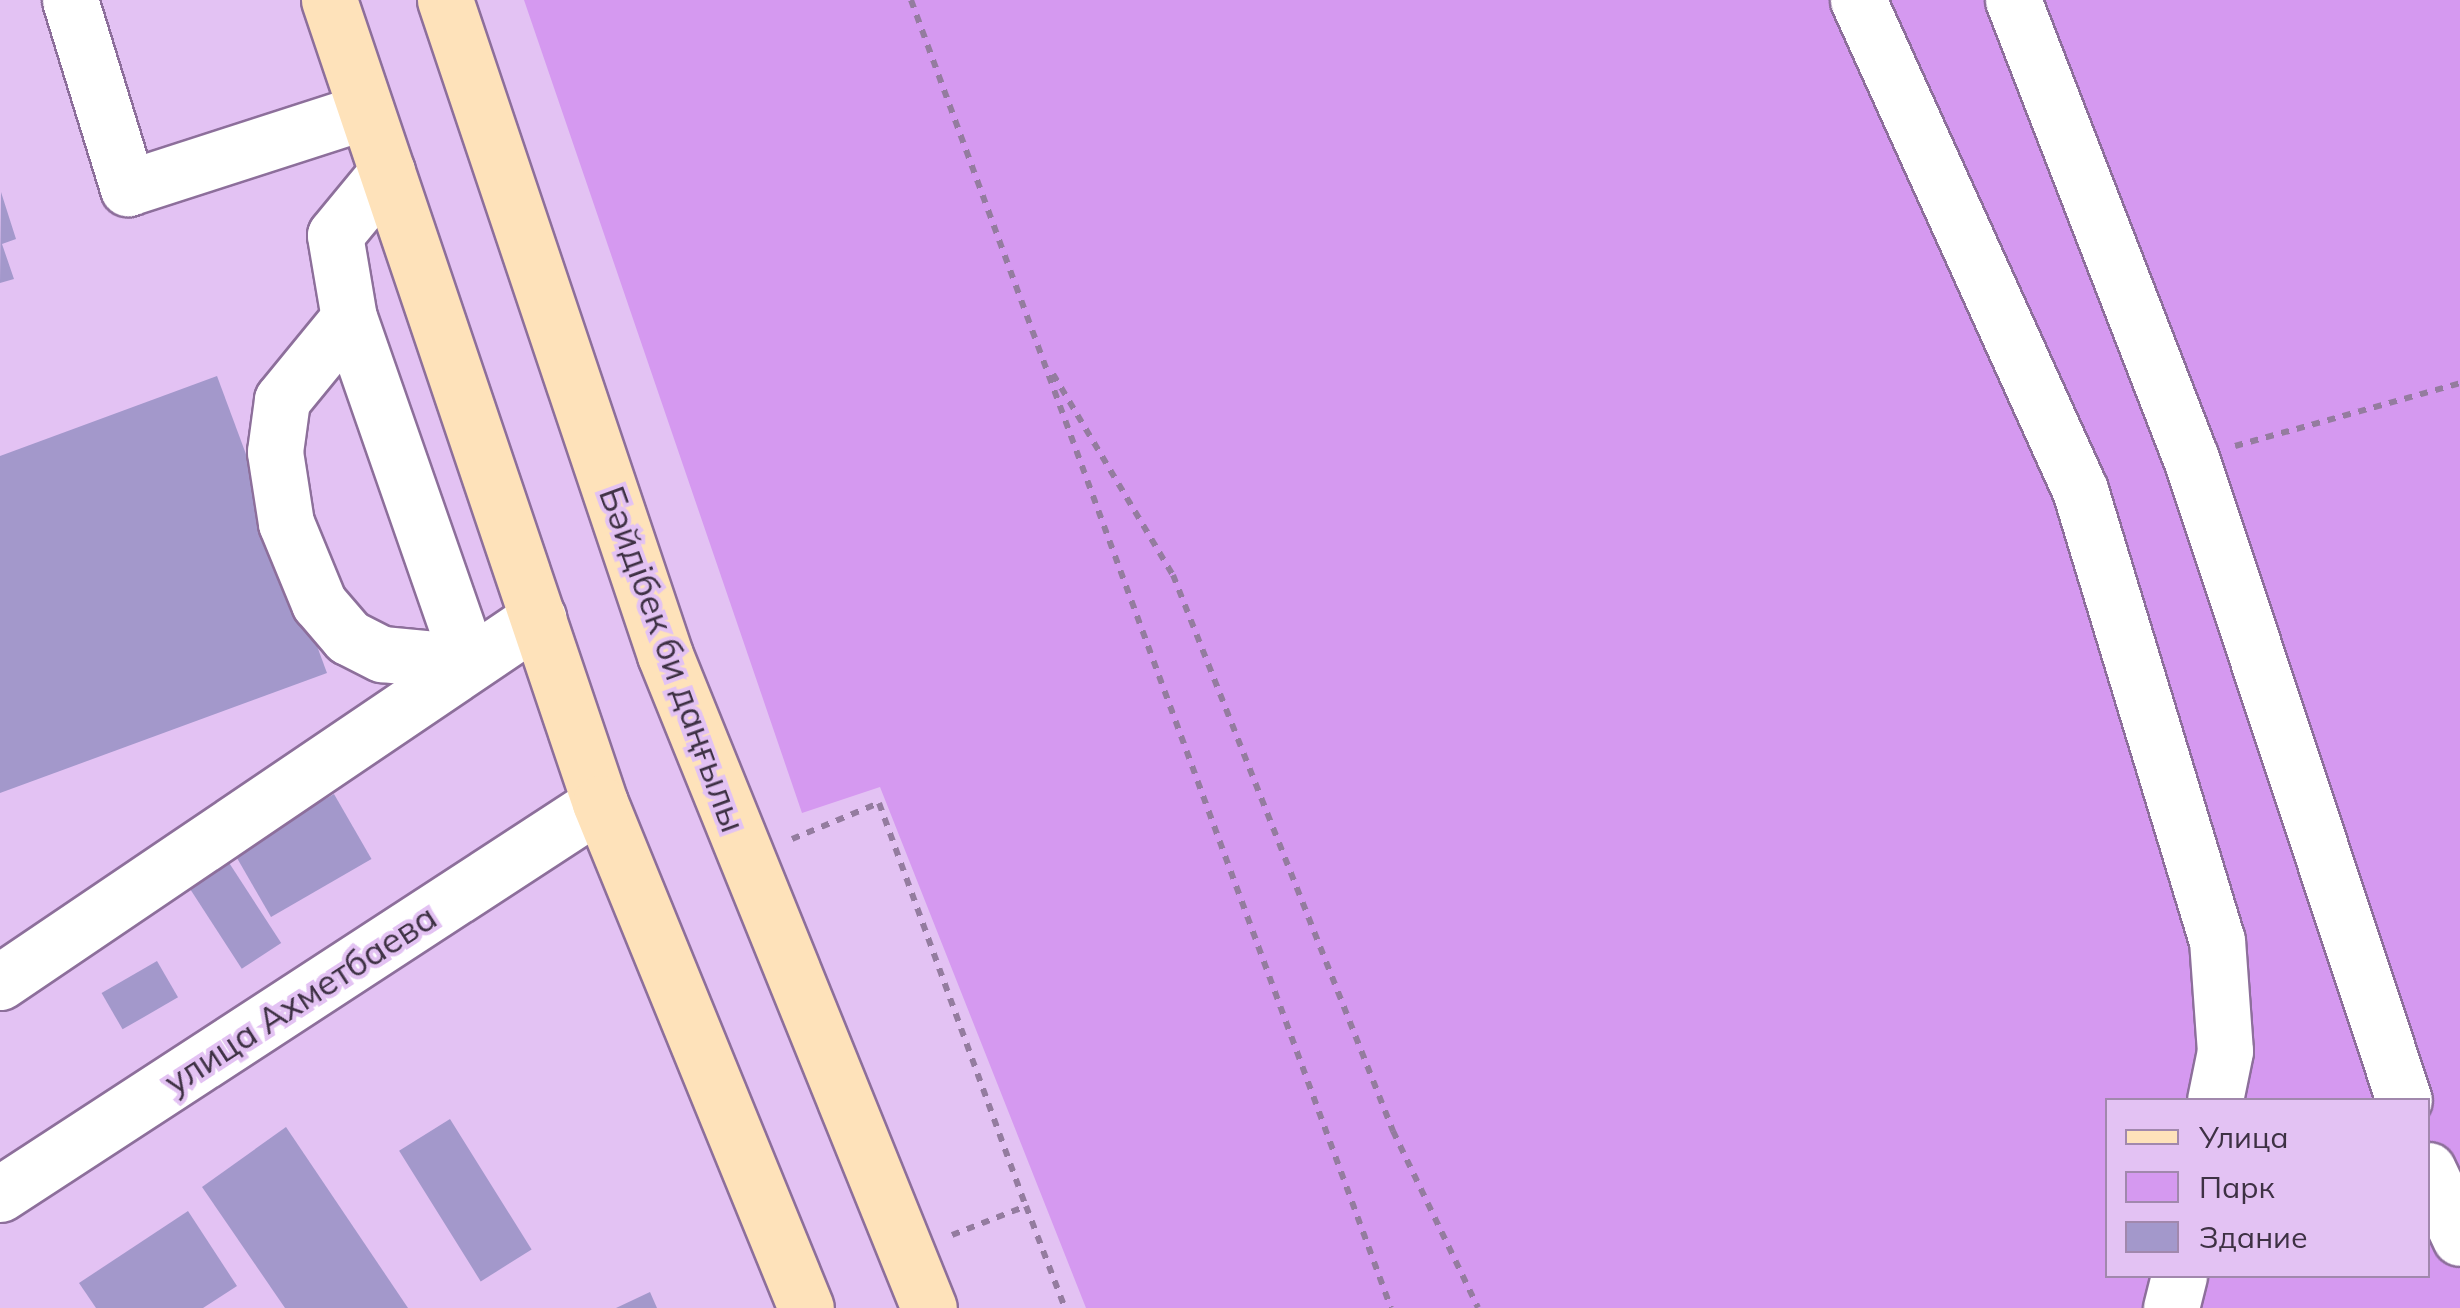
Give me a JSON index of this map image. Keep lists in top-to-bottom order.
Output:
{
  "streets": {
    "main road": ["Бәйдібек би даңғылы"],
    "street": ["улица Ахметбаева"]
  },
  "legend": ["Улица", "Парк", "Здание"]
}
